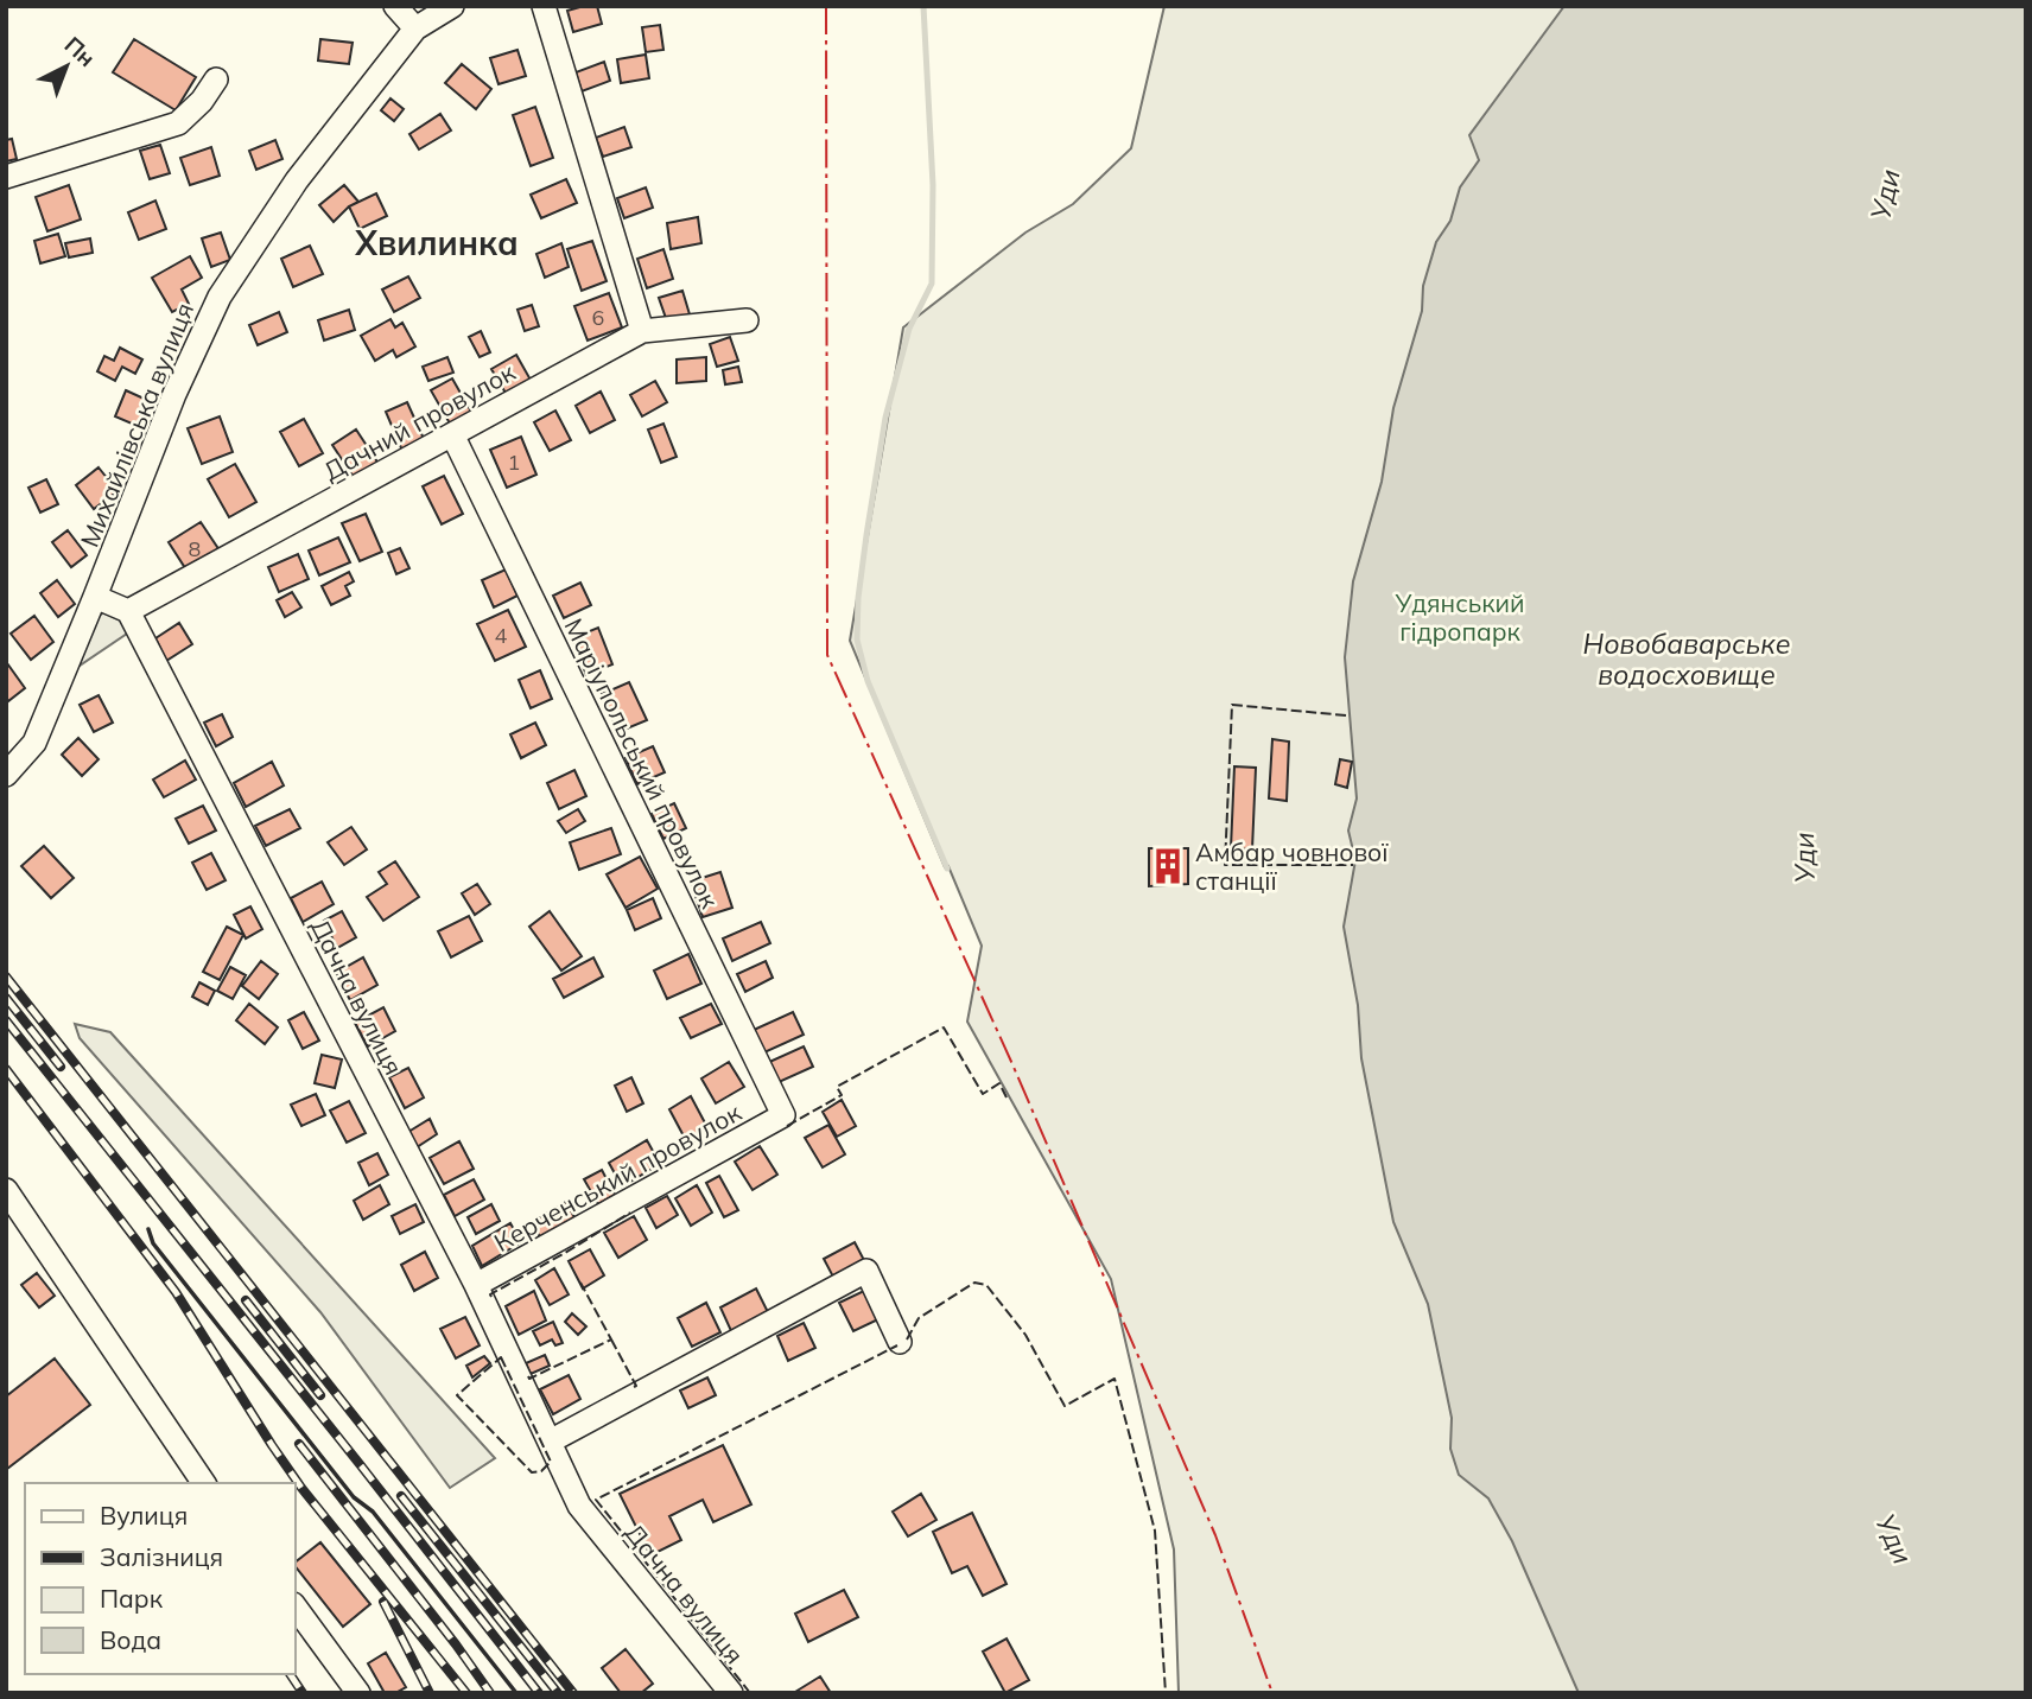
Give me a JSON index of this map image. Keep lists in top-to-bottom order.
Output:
{
  "streets": {
    "street": [
      "Дачний провулок",
      "Михайлівська вулиця",
      "Маріупольський провулок",
      "Дачна вулиця",
      "Керченський провулок"
    ]
  },
  "crossings": [
    ["Дачний провулок", "Маріупольський провулок"],
    ["Дачний провулок", "Дачна вулиця"],
    ["Маріупольський провулок", "Керченський провулок"],
    ["Дачна вулиця", "Керченський провулок"]
  ],
  "districts": ["Хвилинка"],
  "water": ["Уди", "Новобаварське водосховище"],
  "parks": ["Удянський гідропарк"],
  "places": {
    "building": ["Амбар човнової станції"]
  },
  "house_numbers": [
    "6",
    "1",
    "8",
    "4"
  ],
  "legend": [
    "Вулиця",
    "Залізниця",
    "Парк",
    "Вода"
  ],
  "north": "top right"
}
